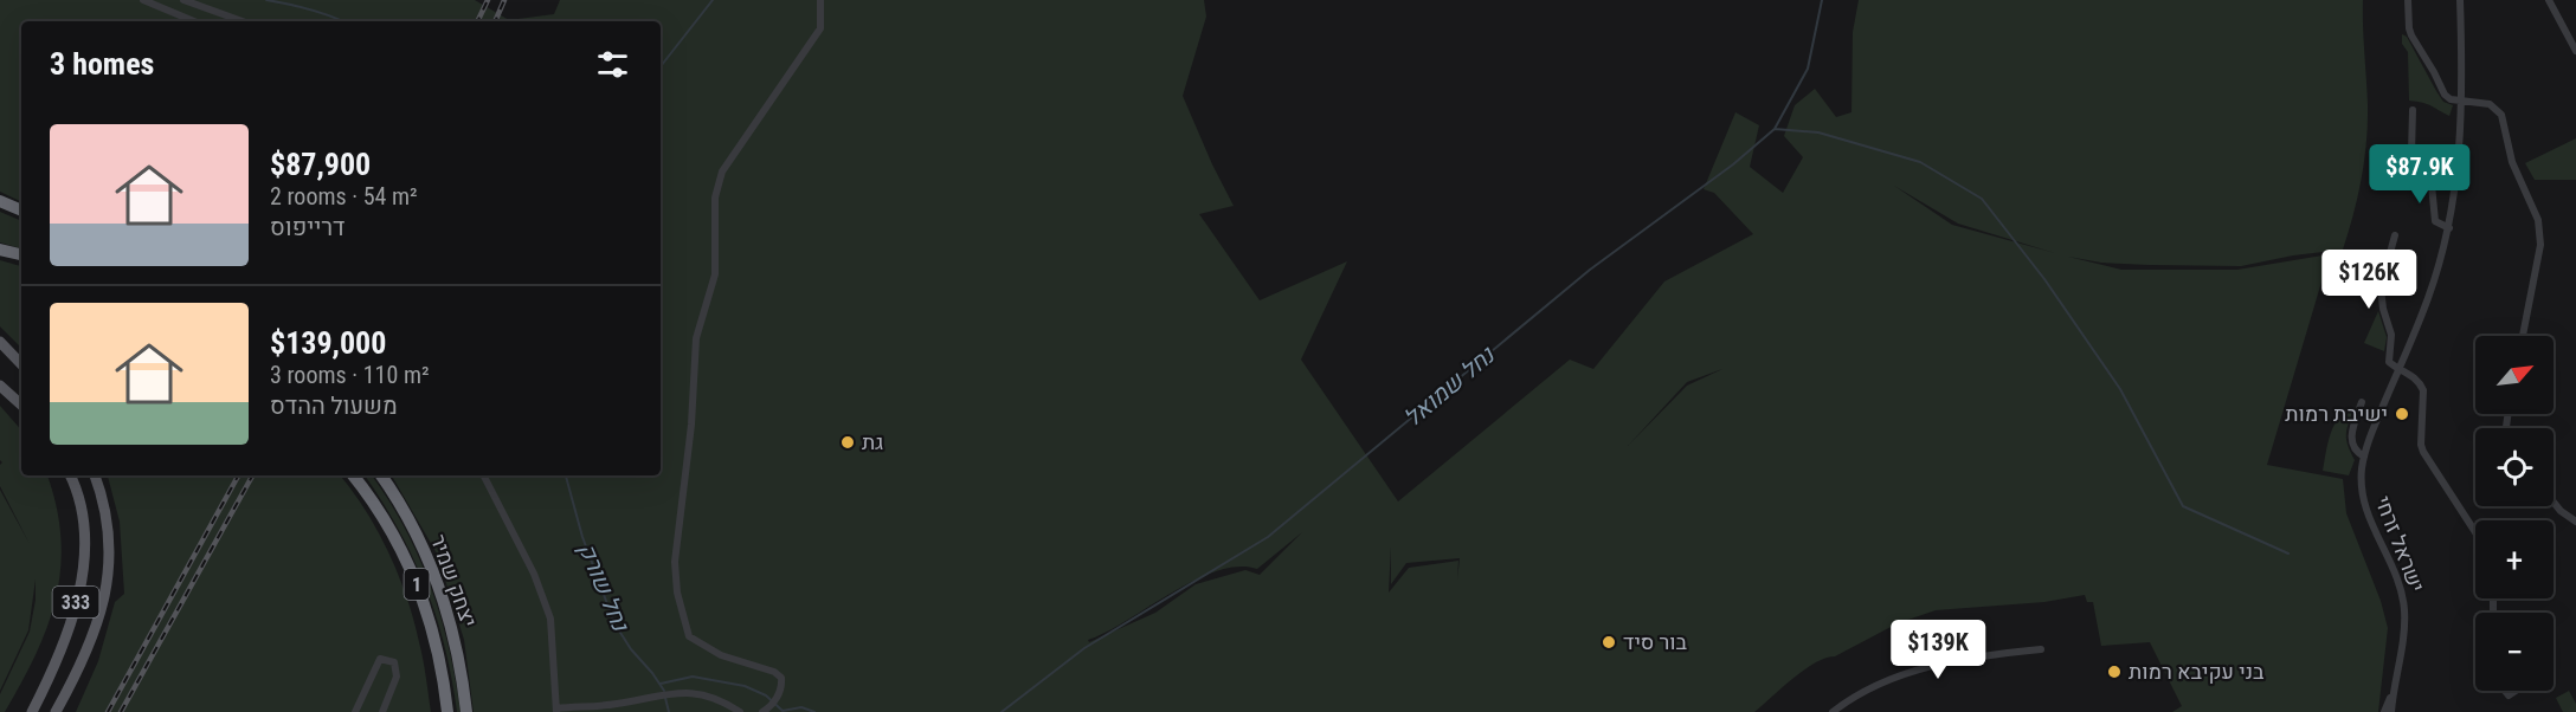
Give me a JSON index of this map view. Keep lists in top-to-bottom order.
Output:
{
  "streets": {
    "highway": ["יצחק שמיר", "1"],
    "main road": ["333"],
    "street": ["ישראל זרחי"]
  },
  "water": ["נחל שמואל", "נחל שורק"],
  "places": [
    "ישיבת רמות",
    "גת",
    "בור סיד",
    "בני עקיבא רמות"
  ],
  "north": "top right",
  "page": {
    "heading": "3 homes",
    "list": [
      {
        "name": "$87,900",
        "note": "2 rooms · 54 m² · דרייפוס"
      },
      {
        "name": "$139,000",
        "note": "3 rooms · 110 m² · משעול ההדס"
      }
    ],
    "price": ["$87.9K", "$126K", "$139K"],
    "map_buttons": ["+", "−"]
  }
}
